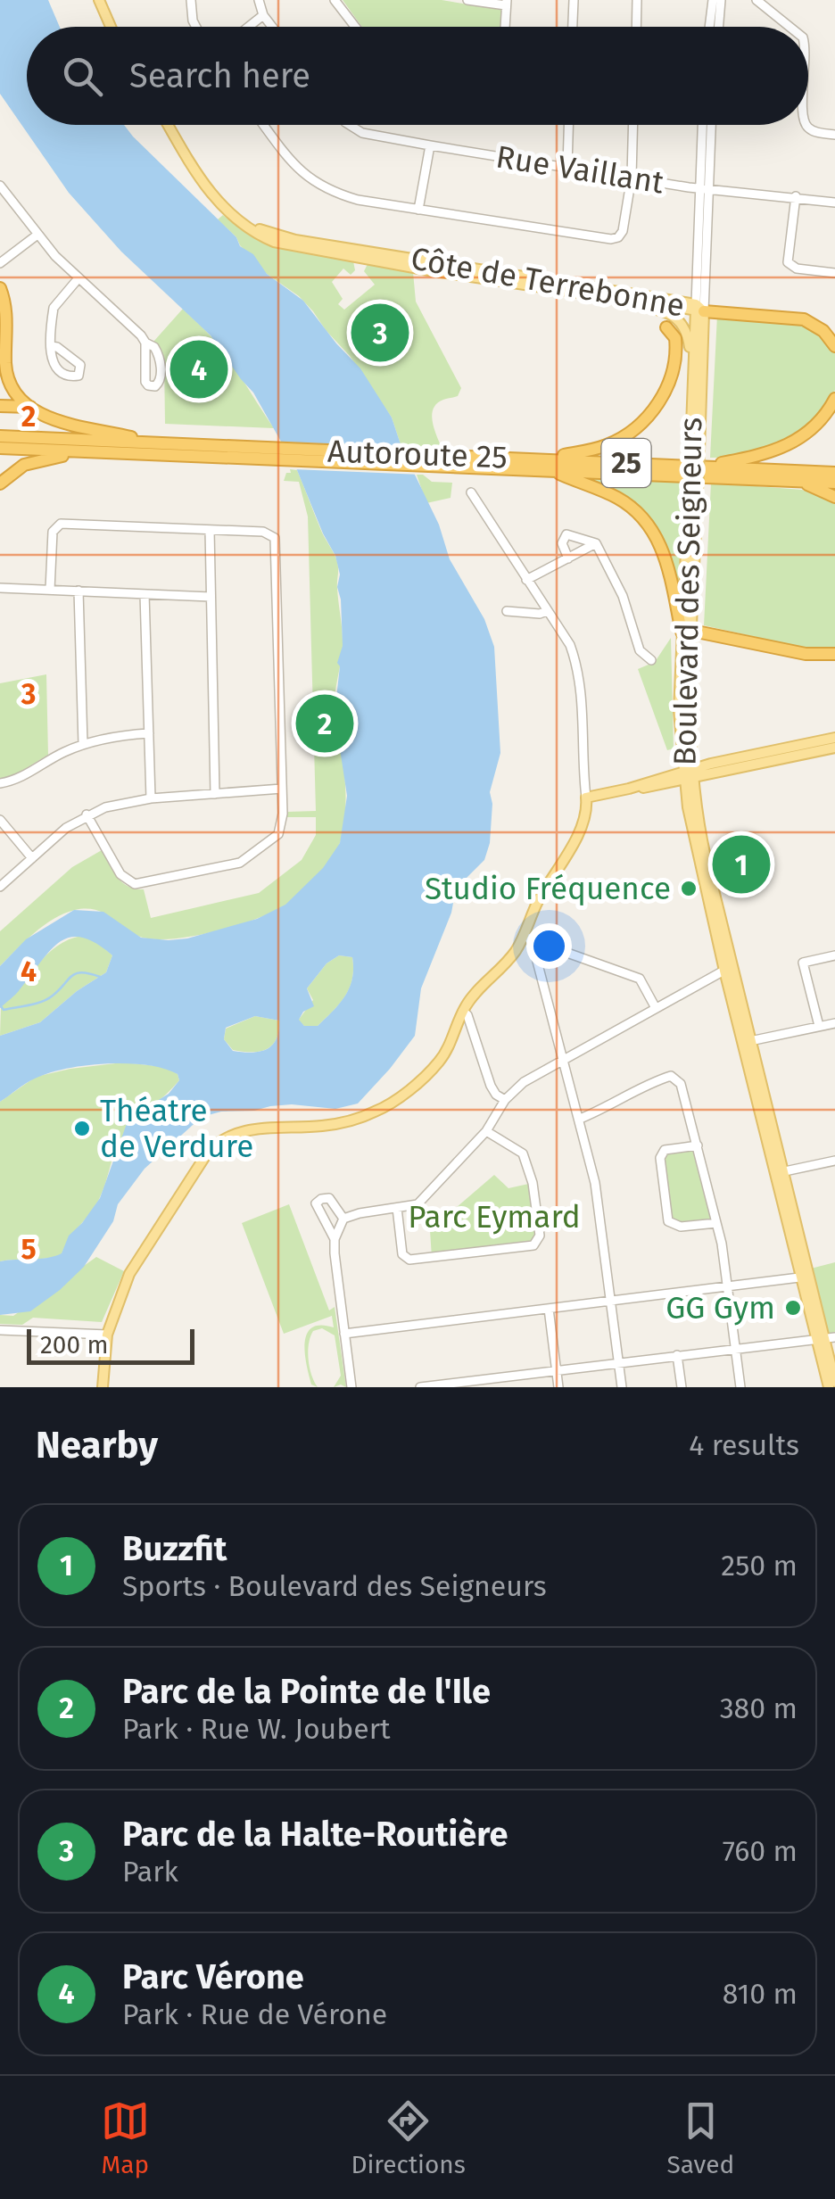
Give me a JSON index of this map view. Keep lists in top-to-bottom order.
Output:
{
  "streets": {
    "highway": ["Autoroute 25", "25"],
    "main road": ["Côte de Terrebonne", "Boulevard des Seigneurs"],
    "street": ["Rue Vaillant"]
  },
  "crossings": [
    ["Rue Vaillant", "Boulevard des Seigneurs"],
    ["Côte de Terrebonne", "Boulevard des Seigneurs"]
  ],
  "parks": ["Parc Eymard"],
  "places": ["Studio Fréquence", "Théatre de Verdure", "GG Gym"],
  "scale_bar": "200 m",
  "page": {
    "search": "Search here",
    "pins": [
      "3",
      "4",
      "2",
      "1"
    ],
    "scale": "200 m",
    "heading": ["Nearby", "4 results"],
    "list": [
      {
        "mark": "1",
        "name": "Buzzfit",
        "note": "Sports · Boulevard des Seigneurs",
        "value": "250 m"
      },
      {
        "mark": "2",
        "name": "Parc de la Pointe de l'Ile",
        "note": "Park · Rue W. Joubert",
        "value": "380 m"
      },
      {
        "mark": "3",
        "name": "Parc de la Halte-Routière",
        "note": "Park",
        "value": "760 m"
      },
      {
        "mark": "4",
        "name": "Parc Vérone",
        "note": "Park · Rue de Vérone",
        "value": "810 m"
      }
    ],
    "nav": ["Map", "Directions", "Saved"]
  },
  "grid": {
    "rows": [
      "2",
      "3",
      "4",
      "5"
    ]
  }
}
